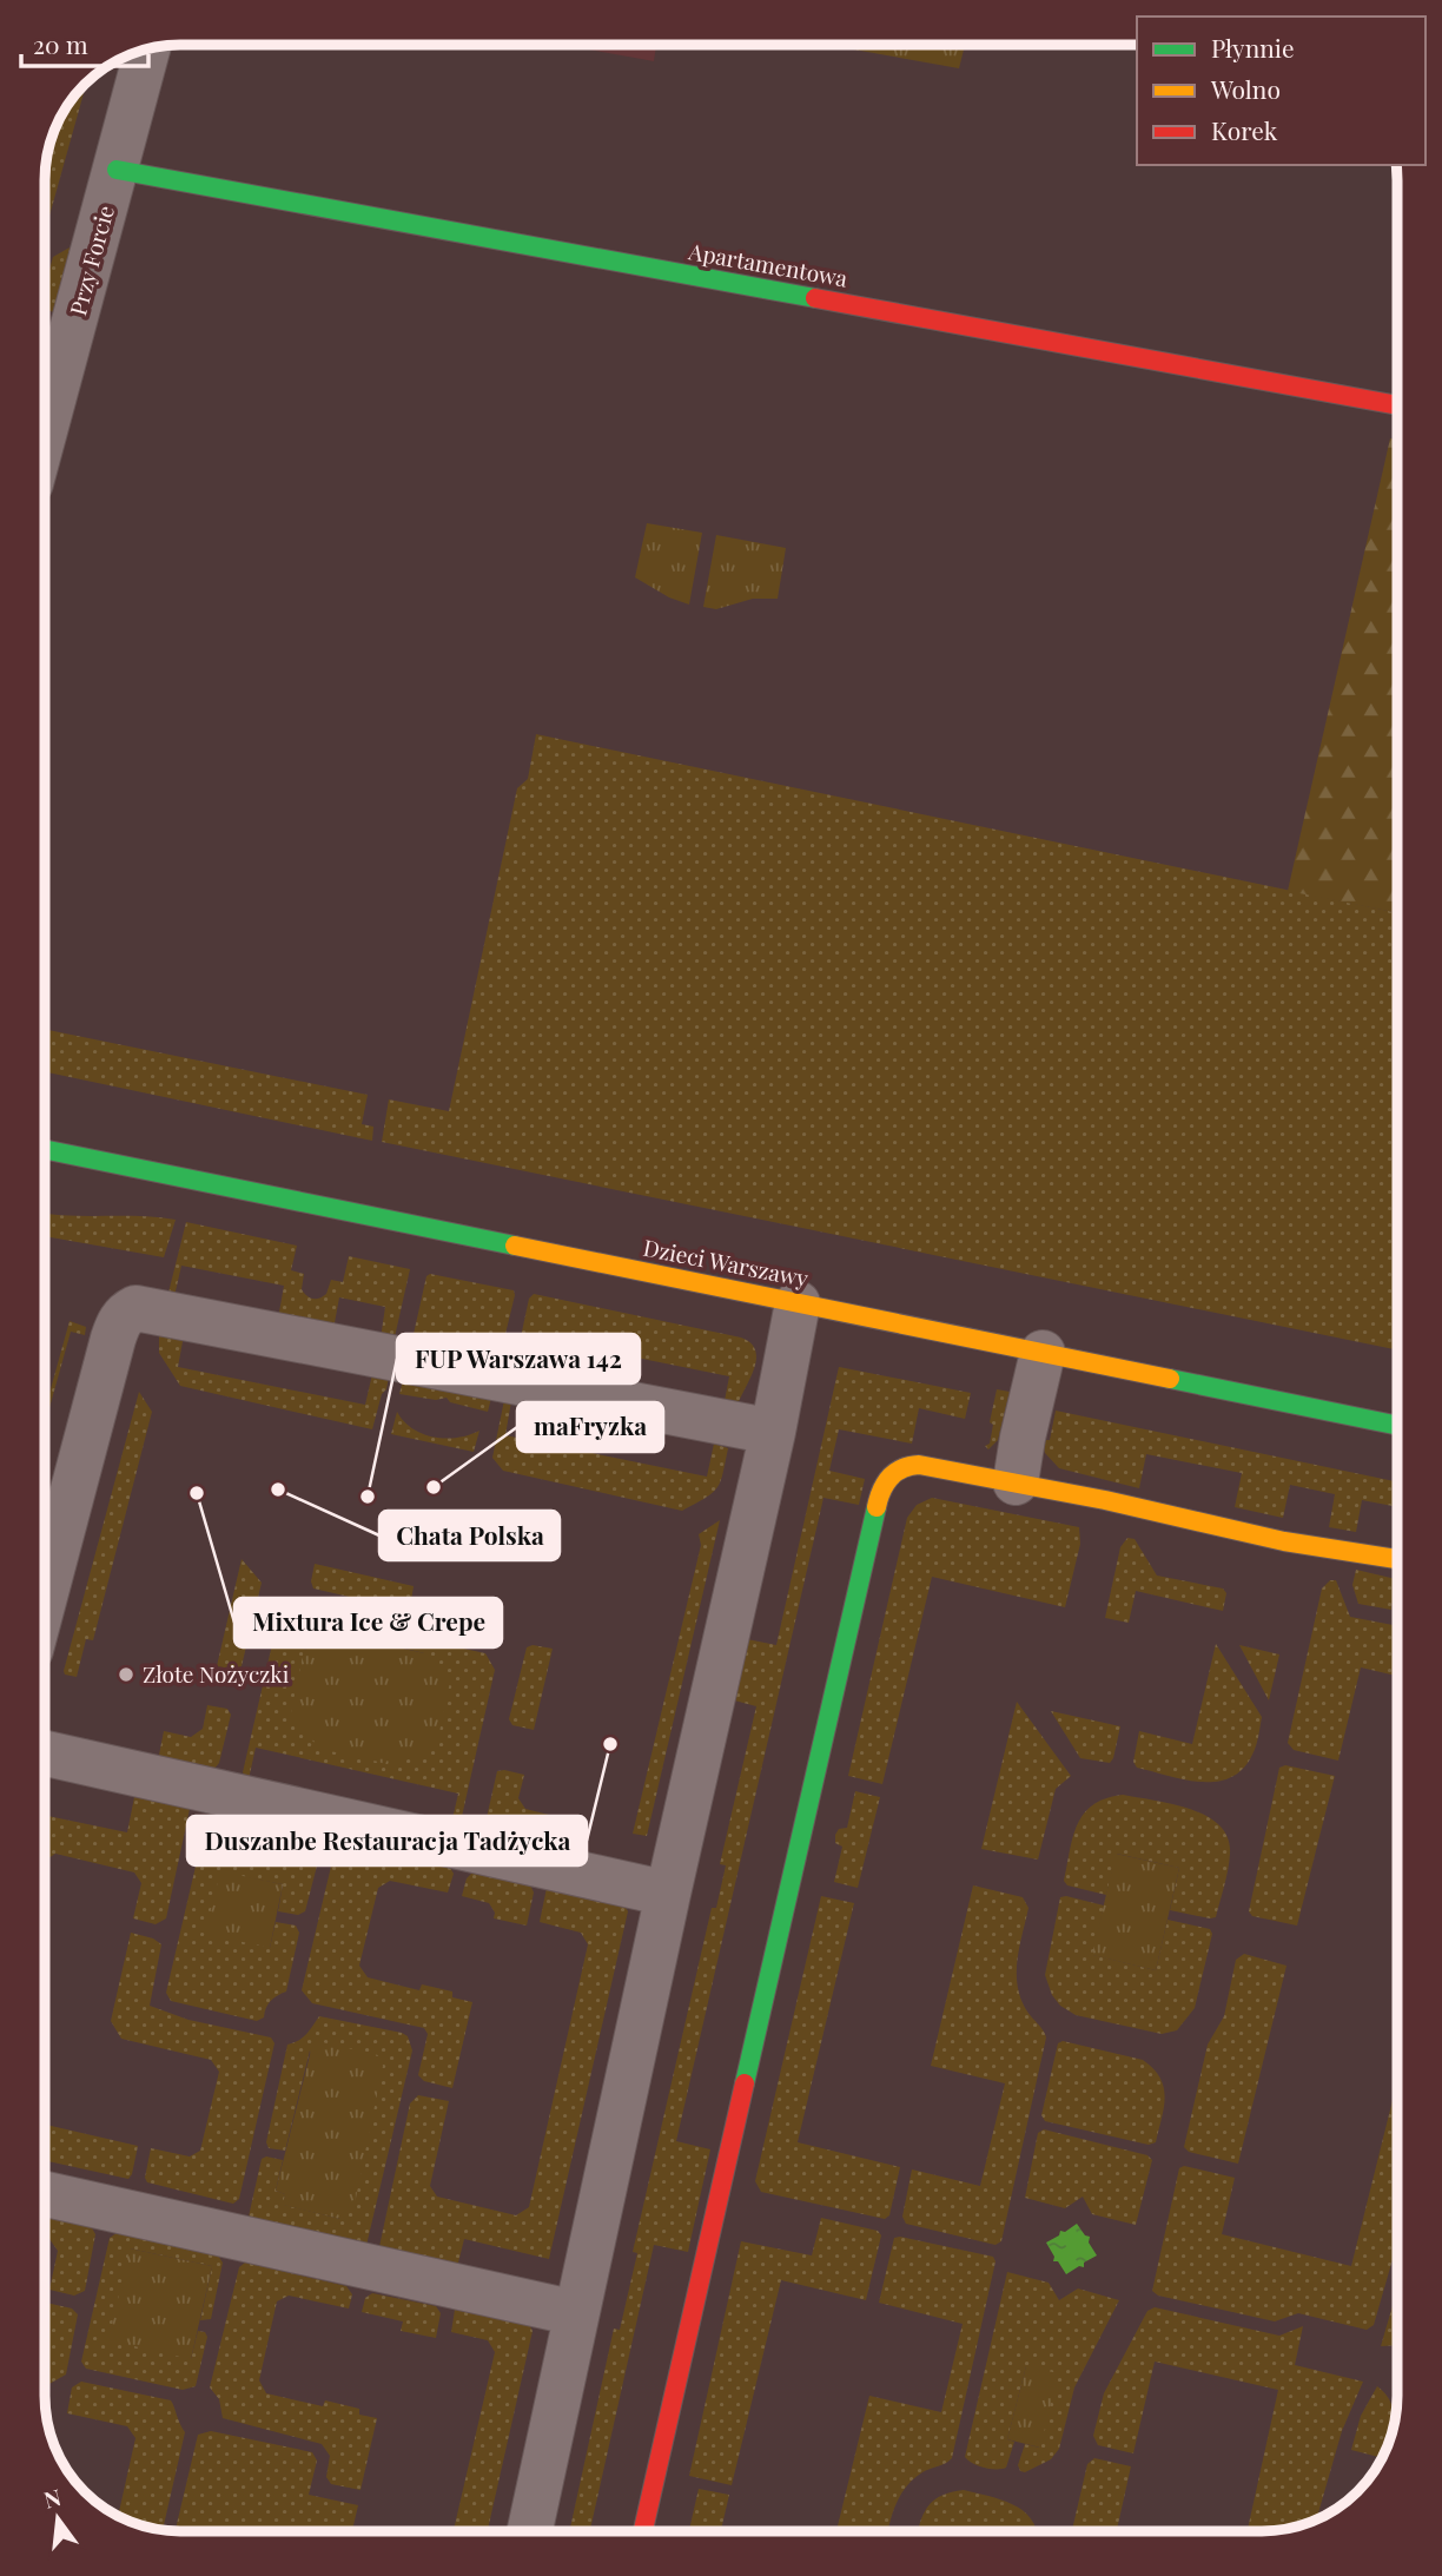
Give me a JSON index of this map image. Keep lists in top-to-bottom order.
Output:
{
  "streets": {
    "street": ["Przy Forcie", "Apartamentowa", "Dzieci Warszawy"]
  },
  "crossings": [
    ["Przy Forcie", "Apartamentowa"]
  ],
  "places": [
    "maFryzka",
    "Chata Polska",
    "Mixtura Ice & Crepe",
    "FUP Warszawa 142",
    "Złote Nożyczki",
    "Duszanbe Restauracja Tadżycka"
  ],
  "legend": ["Płynnie", "Wolno", "Korek"],
  "scale_bar": "20 m",
  "north": "top"
}
